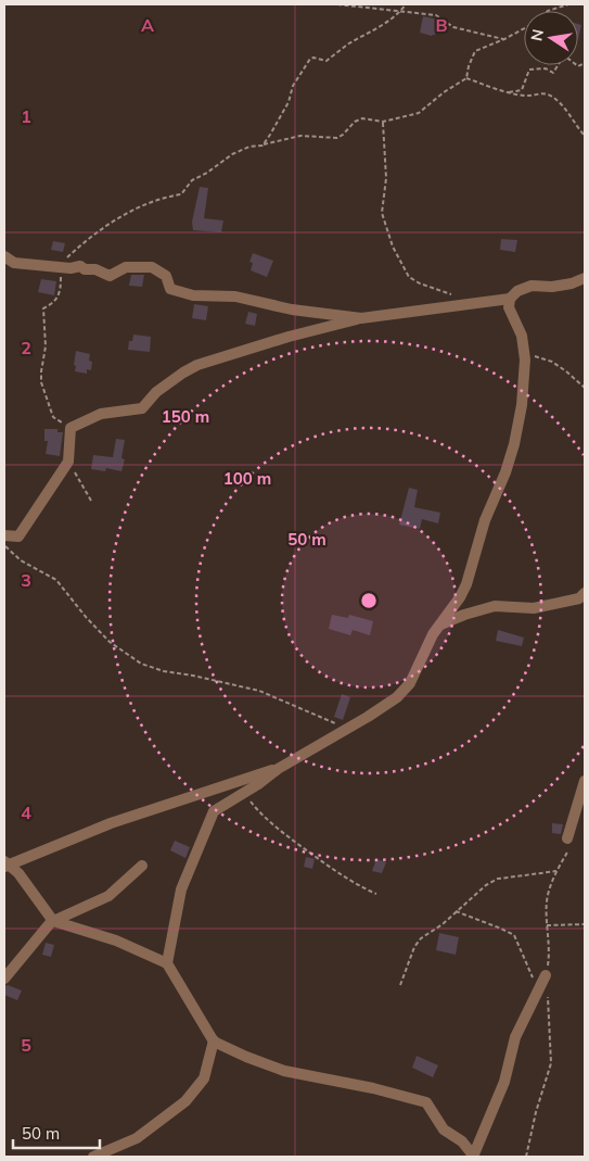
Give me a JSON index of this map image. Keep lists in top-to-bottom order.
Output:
{
  "scale_bar": "50 m",
  "north": "left",
  "grid": {
    "columns": ["A", "B"],
    "rows": [
      "1",
      "2",
      "3",
      "4",
      "5"
    ]
  },
  "rings": ["150 m", "100 m", "50 m"]
}
